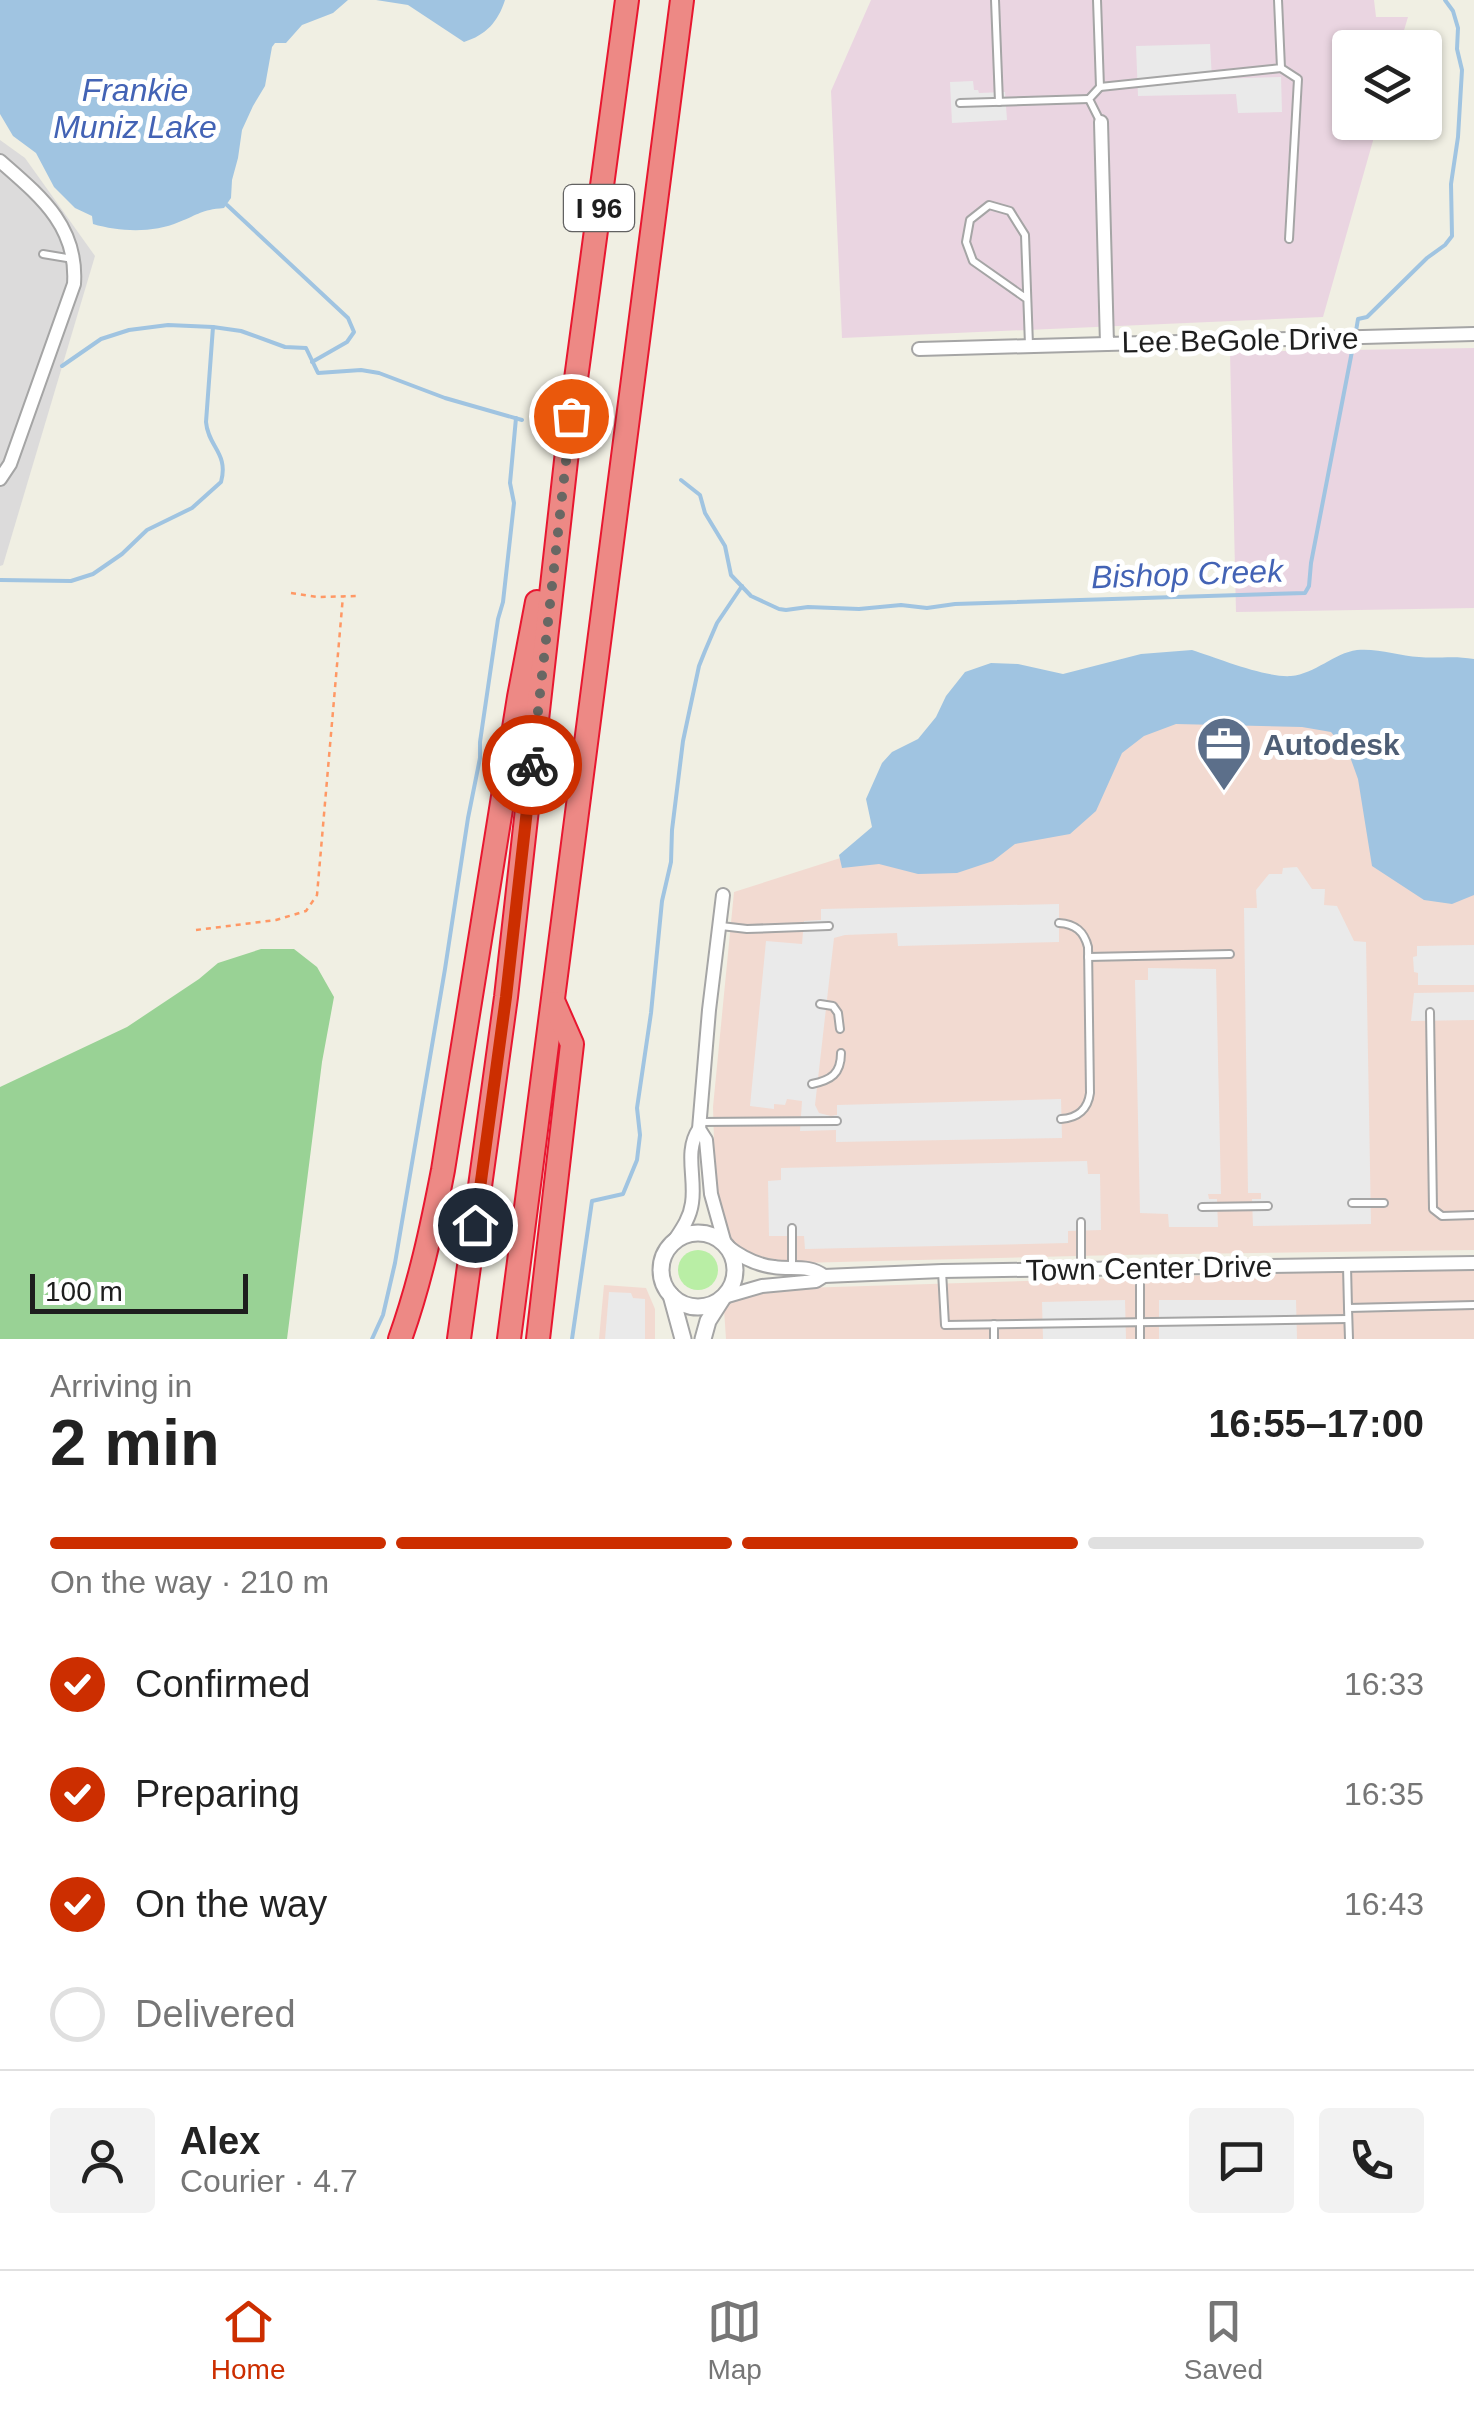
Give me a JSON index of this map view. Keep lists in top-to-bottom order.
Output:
{
  "streets": {
    "highway": ["I 96"],
    "street": ["Lee BeGole Drive", "Town Center Drive"]
  },
  "water": ["Frankie Muniz Lake", "Bishop Creek"],
  "places": {
    "office": ["Autodesk"]
  },
  "scale_bar": "100 m",
  "page": {
    "scale": "100 m",
    "heading": ["2 min", "Arriving in", "16:55–17:00"],
    "panel": ["Alex", "Courier · 4.7"],
    "bar": "On the way · 210 m",
    "list": [
      ["Confirmed", "16:33"],
      ["Preparing", "16:35"],
      ["On the way", "16:43"],
      "Delivered"
    ],
    "tabs": ["Home", "Map", "Saved"]
  }
}
